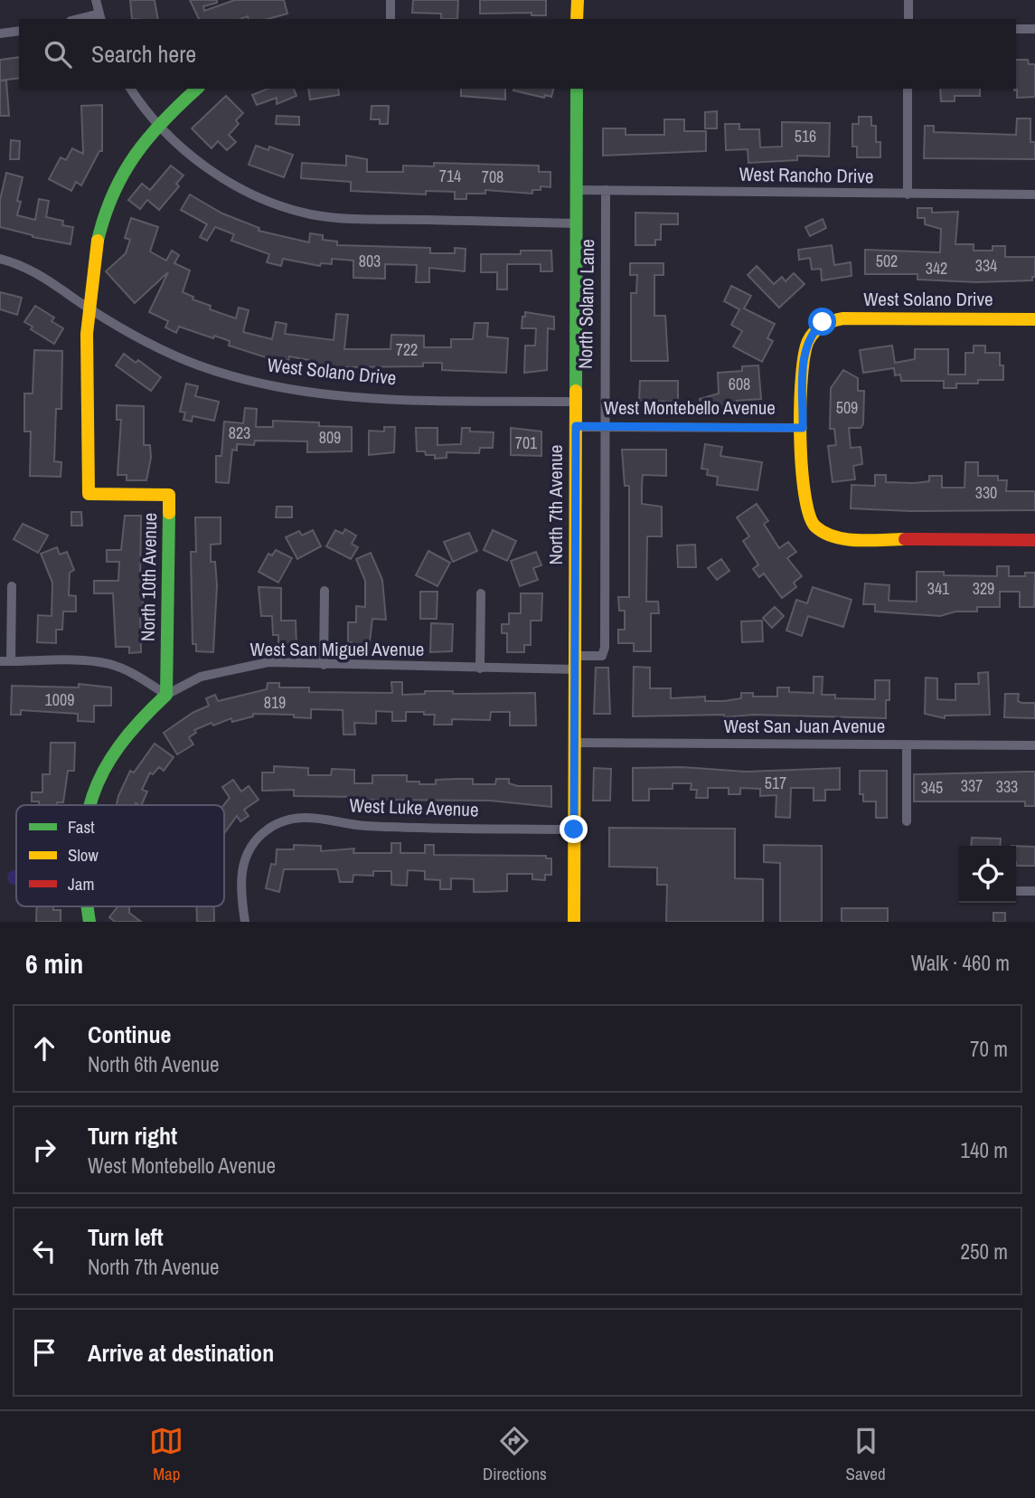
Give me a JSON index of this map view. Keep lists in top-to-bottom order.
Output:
{
  "streets": {
    "street": [
      "West Rancho Drive",
      "West Solano Drive",
      "North Solano Lane",
      "West Montebello Avenue",
      "North 7th Avenue",
      "North 10th Avenue",
      "West San Miguel Avenue",
      "West San Juan Avenue",
      "West Luke Avenue"
    ]
  },
  "crossings": [
    ["West Rancho Drive", "North Solano Lane"],
    ["West Rancho Drive", "North 7th Avenue"],
    ["West Solano Drive", "West Montebello Avenue"],
    ["West Solano Drive", "North 7th Avenue"],
    ["West Solano Drive", "North 10th Avenue"],
    ["North Solano Lane", "West Montebello Avenue"],
    ["North Solano Lane", "North 7th Avenue"],
    ["West Montebello Avenue", "North 7th Avenue"],
    ["North 7th Avenue", "West San Miguel Avenue"],
    ["North 7th Avenue", "West San Juan Avenue"],
    ["North 7th Avenue", "West Luke Avenue"],
    ["North 10th Avenue", "West San Miguel Avenue"]
  ],
  "house_numbers": [
    "516",
    "714",
    "708",
    "803",
    "502",
    "334",
    "342",
    "722",
    "608",
    "509",
    "823",
    "809",
    "701",
    "330",
    "341",
    "329",
    "1009",
    "819",
    "517",
    "337",
    "333",
    "345"
  ],
  "legend": ["Fast", "Slow", "Jam"],
  "page": {
    "search": "Search here",
    "heading": ["6 min", "Walk · 460 m"],
    "list": [
      ["Continue", "North 6th Avenue", "70 m"],
      ["Turn right", "West Montebello Avenue", "140 m"],
      ["Turn left", "North 7th Avenue", "250 m"],
      "Arrive at destination"
    ],
    "nav": ["Map", "Directions", "Saved"]
  }
}
